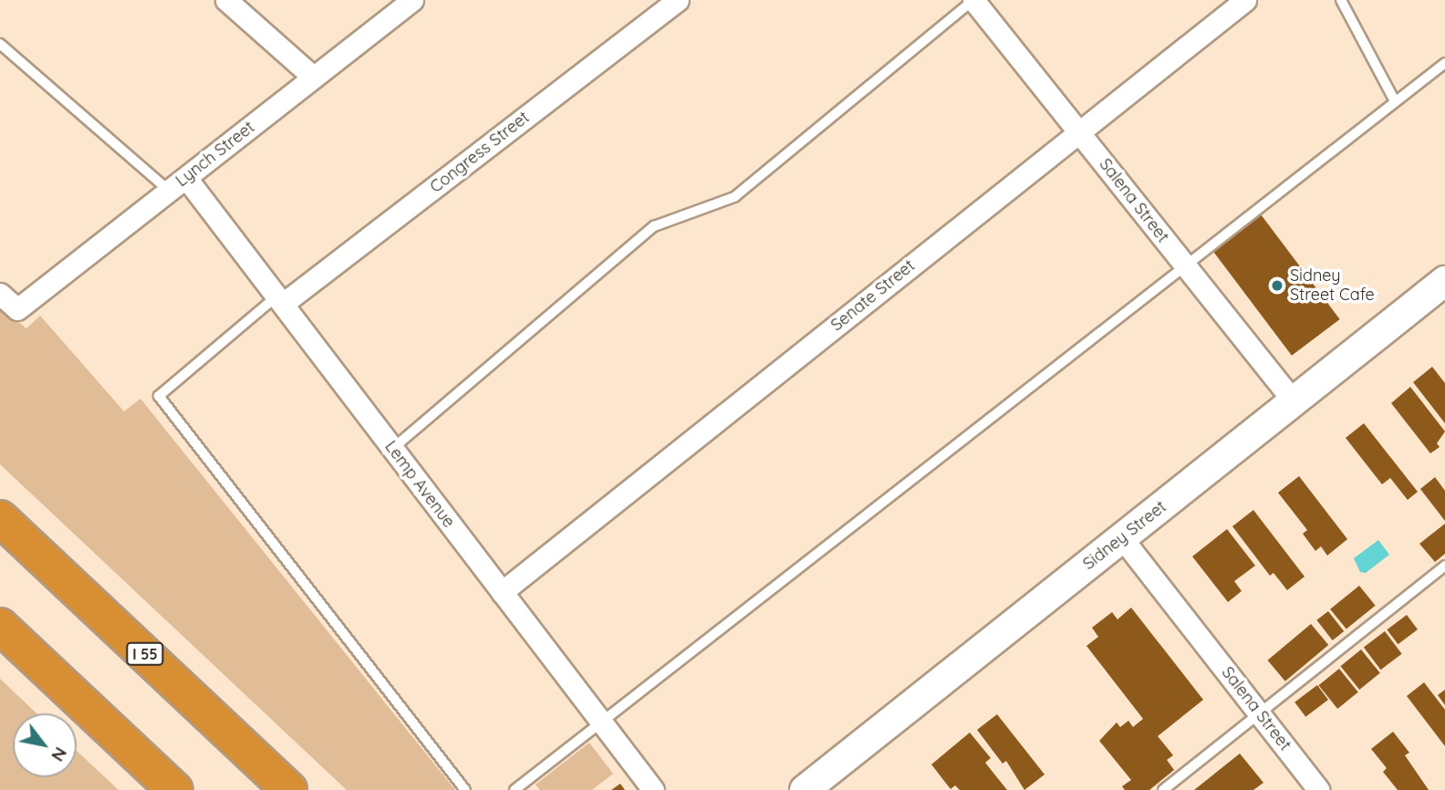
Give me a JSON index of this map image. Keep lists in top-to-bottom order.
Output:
{
  "streets": {
    "highway": ["I 55"],
    "street": [
      "Congress Street",
      "Lynch Street",
      "Salena Street",
      "Senate Street",
      "Lemp Avenue",
      "Sidney Street"
    ]
  },
  "crossings": [
    ["Congress Street", "Lemp Avenue"],
    ["Lynch Street", "Lemp Avenue"],
    ["Salena Street", "Senate Street"],
    ["Salena Street", "Sidney Street"],
    ["Senate Street", "Lemp Avenue"]
  ],
  "places": ["Sidney Street Cafe"],
  "north": "bottom right"
}
